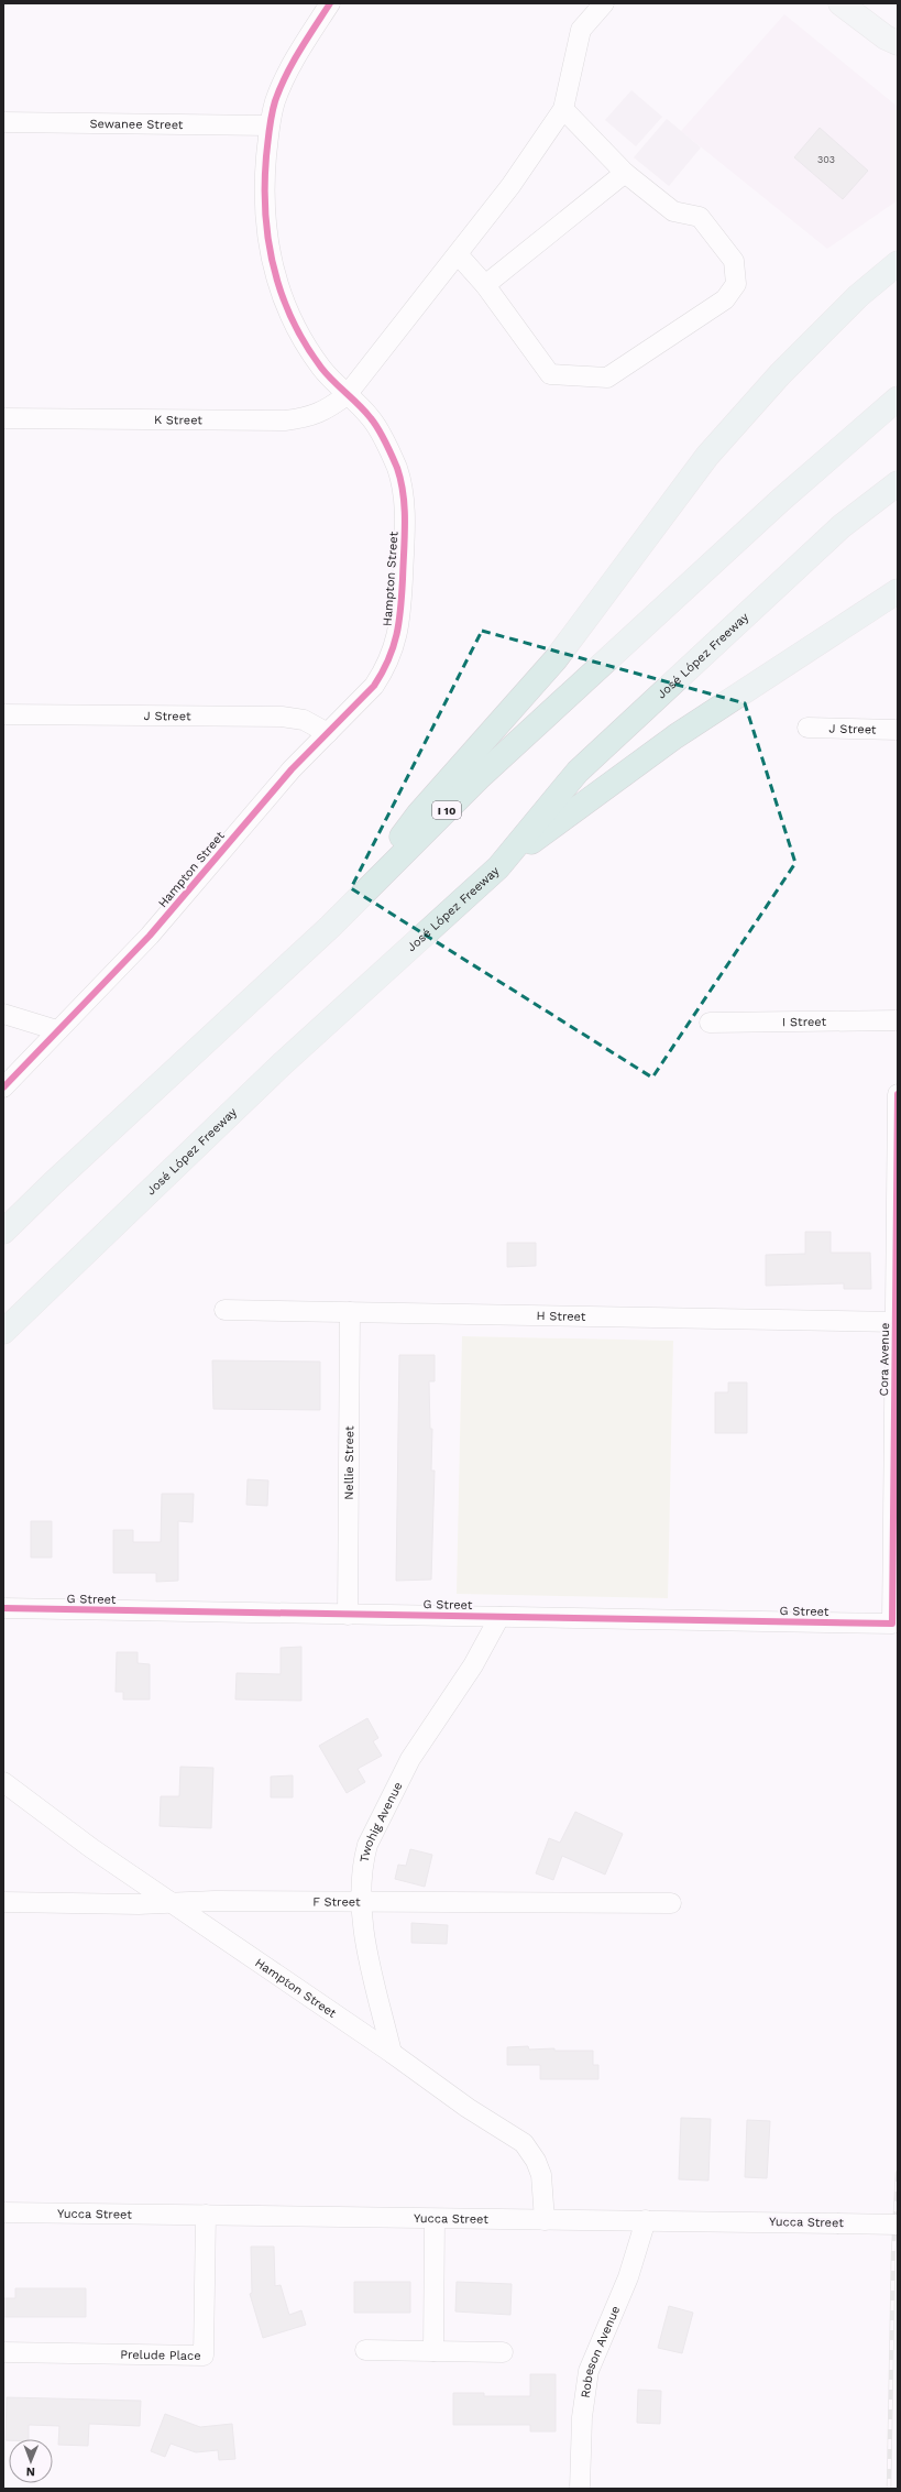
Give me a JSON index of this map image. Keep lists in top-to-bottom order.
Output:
{
  "streets": {
    "highway": ["José López Freeway", "I 10"],
    "street": [
      "Sewanee Street",
      "K Street",
      "Hampton Street",
      "J Street",
      "I Street",
      "H Street",
      "Cora Avenue",
      "Nellie Street",
      "G Street",
      "Twohig Avenue",
      "F Street",
      "Yucca Street",
      "Robeson Avenue",
      "Prelude Place"
    ]
  },
  "crossings": [
    ["Sewanee Street", "Hampton Street"],
    ["K Street", "Hampton Street"],
    ["Hampton Street", "J Street"],
    ["Hampton Street", "Twohig Avenue"],
    ["Hampton Street", "F Street"],
    ["Hampton Street", "Yucca Street"],
    ["H Street", "Cora Avenue"],
    ["H Street", "Nellie Street"],
    ["Cora Avenue", "G Street"],
    ["Nellie Street", "G Street"],
    ["G Street", "Twohig Avenue"],
    ["Twohig Avenue", "F Street"],
    ["Yucca Street", "Robeson Avenue"],
    ["Yucca Street", "Prelude Place"]
  ],
  "house_numbers": ["303"],
  "north": "bottom"
}
